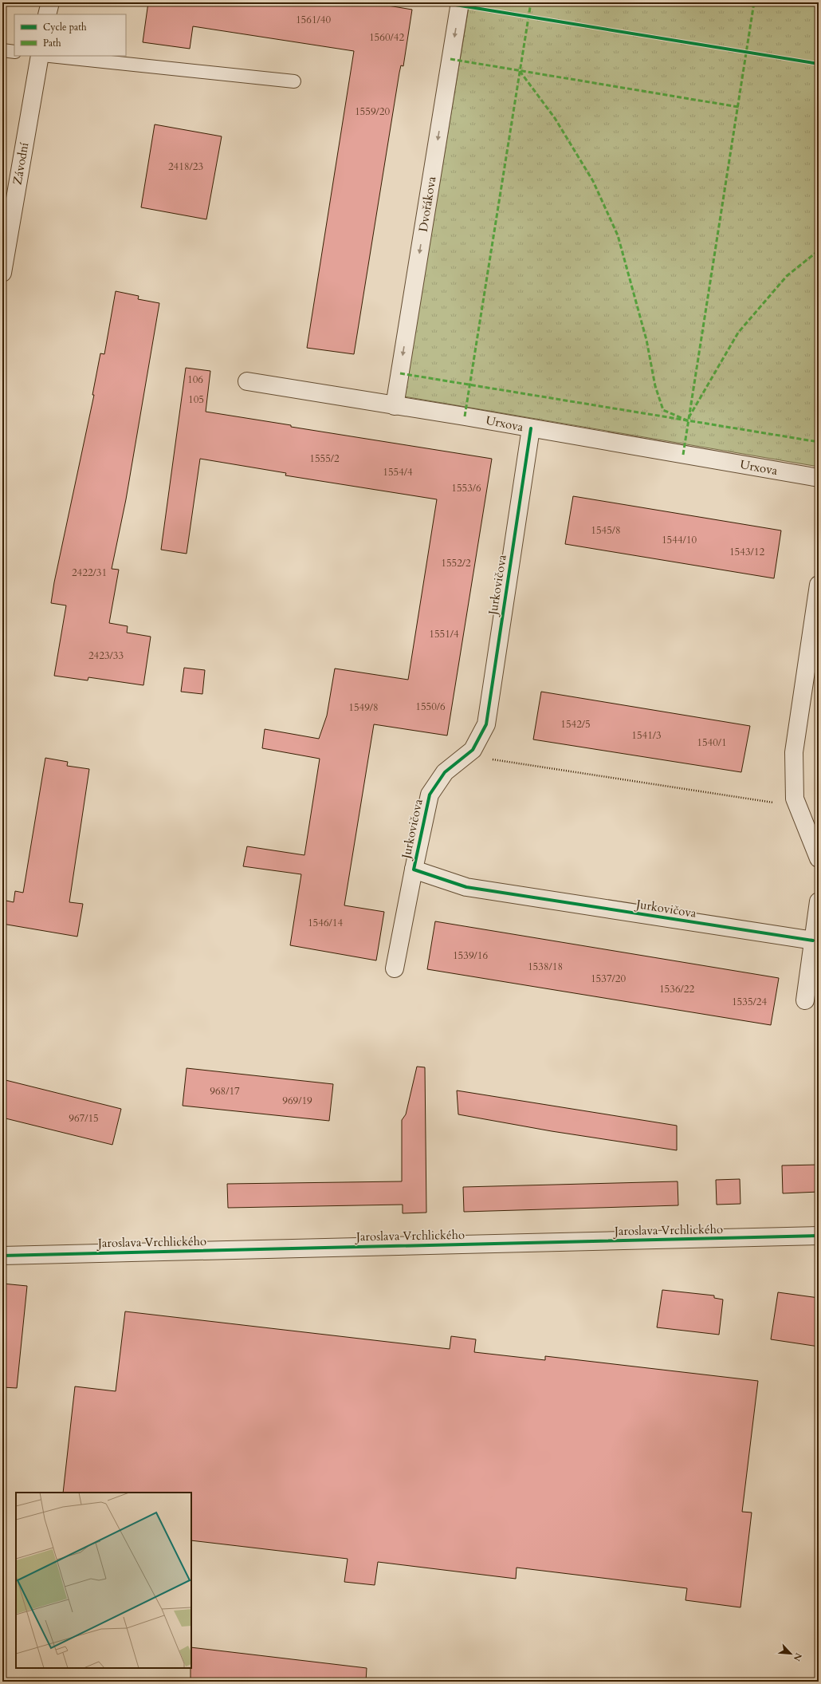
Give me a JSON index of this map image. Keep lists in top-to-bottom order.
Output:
{
  "streets": {
    "street": [
      "Závodní",
      "Dvořákova",
      "Urxova",
      "Jurkovičova",
      "Jaroslava Vrchlického"
    ]
  },
  "crossings": [
    ["Dvořákova", "Urxova"],
    ["Urxova", "Jurkovičova"]
  ],
  "one_way": ["Dvořákova"],
  "house_numbers": [
    "1561/40",
    "1560/42",
    "1559/20",
    "2418/23",
    "106",
    "105",
    "1555/2",
    "1554/4",
    "1553/6",
    "1545/8",
    "1544/10",
    "1543/12",
    "1552/2",
    "2422/31",
    "1551/4",
    "2423/33",
    "1550/6",
    "1549/8",
    "1542/5",
    "1541/3",
    "1540/1",
    "1546/14",
    "1539/16",
    "1538/18",
    "1537/20",
    "1536/22",
    "1535/24",
    "968/17",
    "969/19",
    "967/15"
  ],
  "legend": ["Cycle path", "Path"],
  "north": "bottom right"
}
